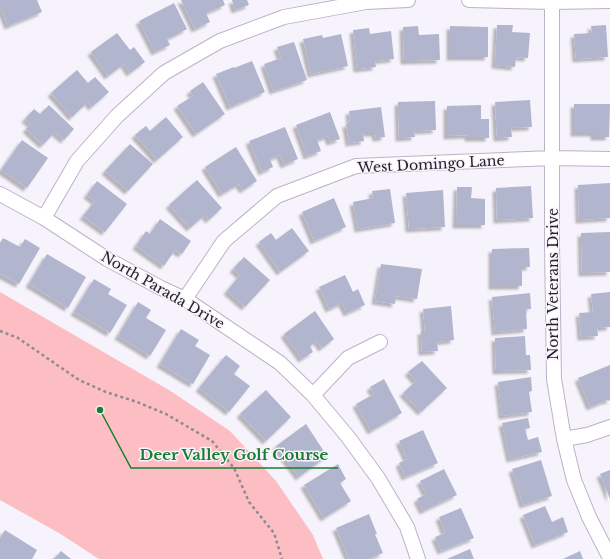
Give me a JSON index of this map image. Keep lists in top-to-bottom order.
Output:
{
  "streets": {
    "street": ["West Domingo Lane", "North Veterans Drive", "North Parada Drive"]
  },
  "crossings": [
    ["West Domingo Lane", "North Veterans Drive"],
    ["West Domingo Lane", "North Parada Drive"]
  ],
  "places": ["Deer Valley Golf Course"]
}
